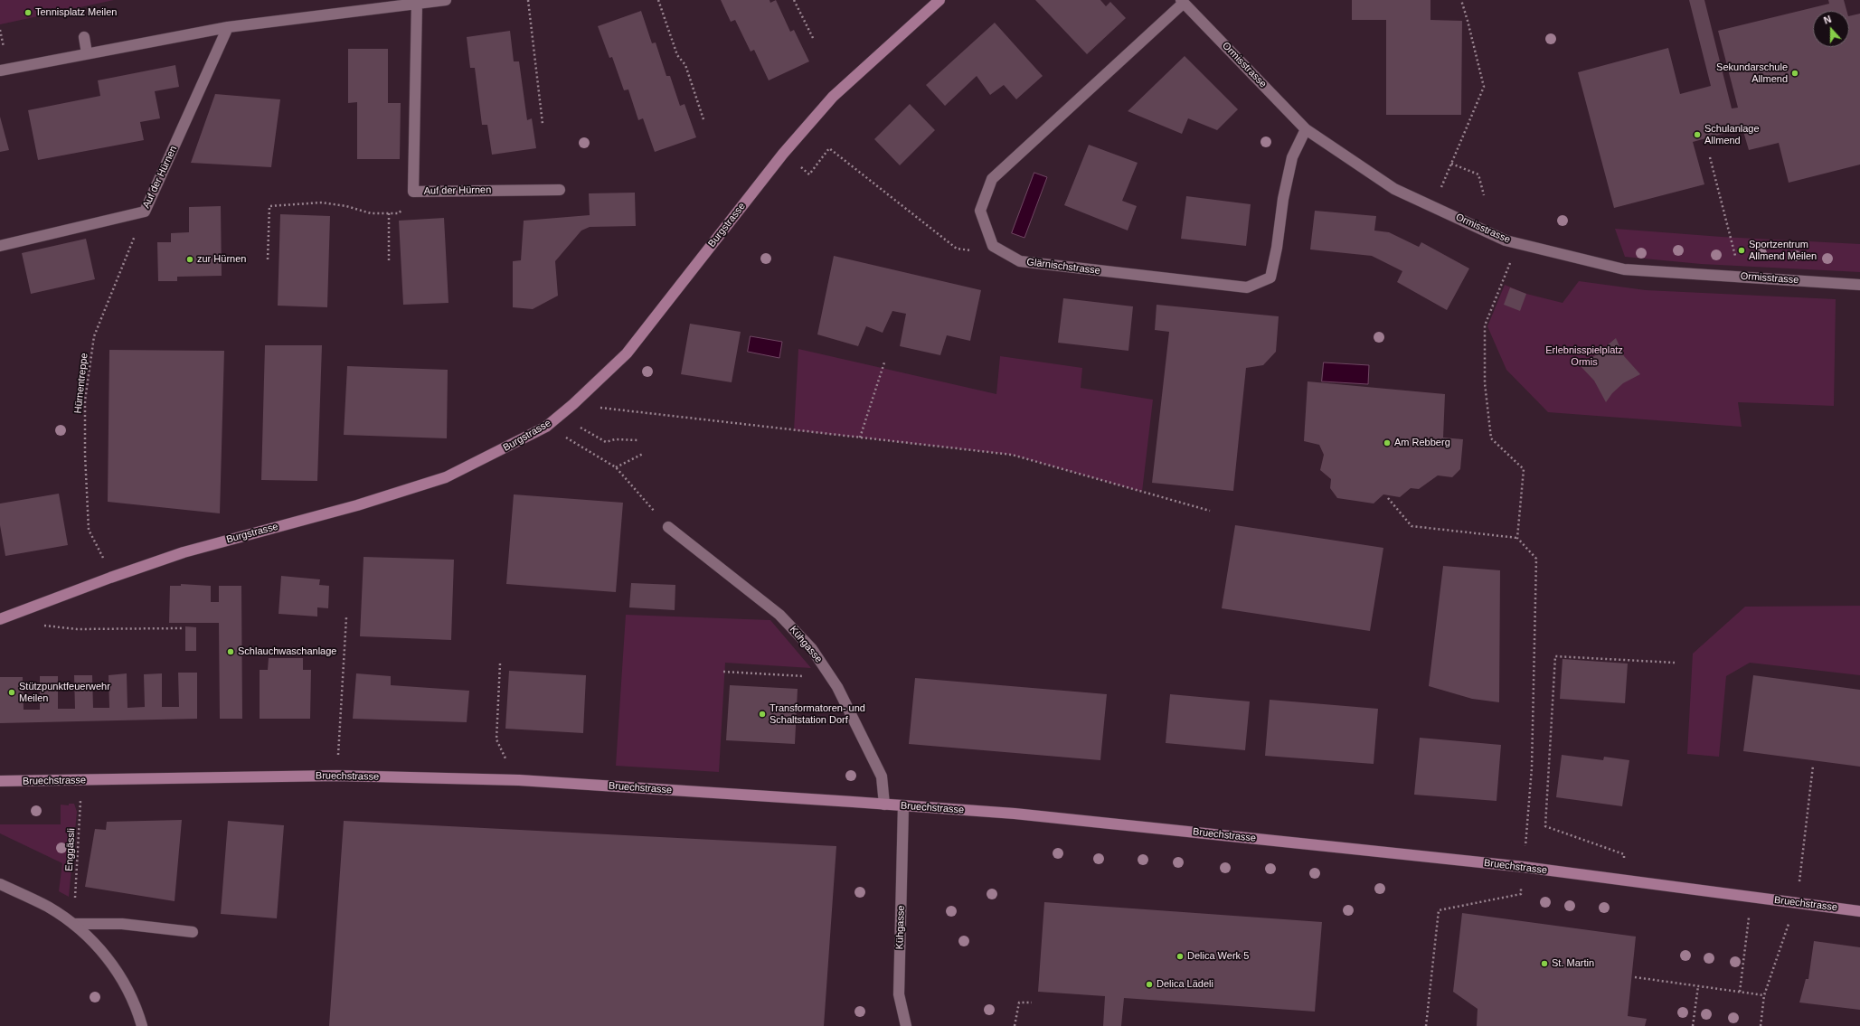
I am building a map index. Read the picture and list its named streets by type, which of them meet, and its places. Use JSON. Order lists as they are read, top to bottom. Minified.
{"streets":{"street":["Ormisstrasse","Auf der Hürnen","Burgstrasse","Glärnischstrasse","Kühgasse","Bruechstrasse"],"path":["Hürnentreppe","Enggässli"]},"crossings":[["Ormisstrasse","Glärnischstrasse"],["Auf der Hürnen","Hürnentreppe"],["Kühgasse","Bruechstrasse"]],"parks":["Erlebnisspielplatz Ormis"],"places":["Tennisplatz Meilen","Sekundarschule Allmend","Schulanlage Allmend","Sportzentrum Allmend Meilen","zur Hürnen","Am Rebberg","Schlauchwaschanlage","Stützpunktfeuerwehr Meilen","Transformatoren- und Schaltstation Dorf","Delica Werk 5","St. Martin","Delica Lädeli"],"north":"top"}
